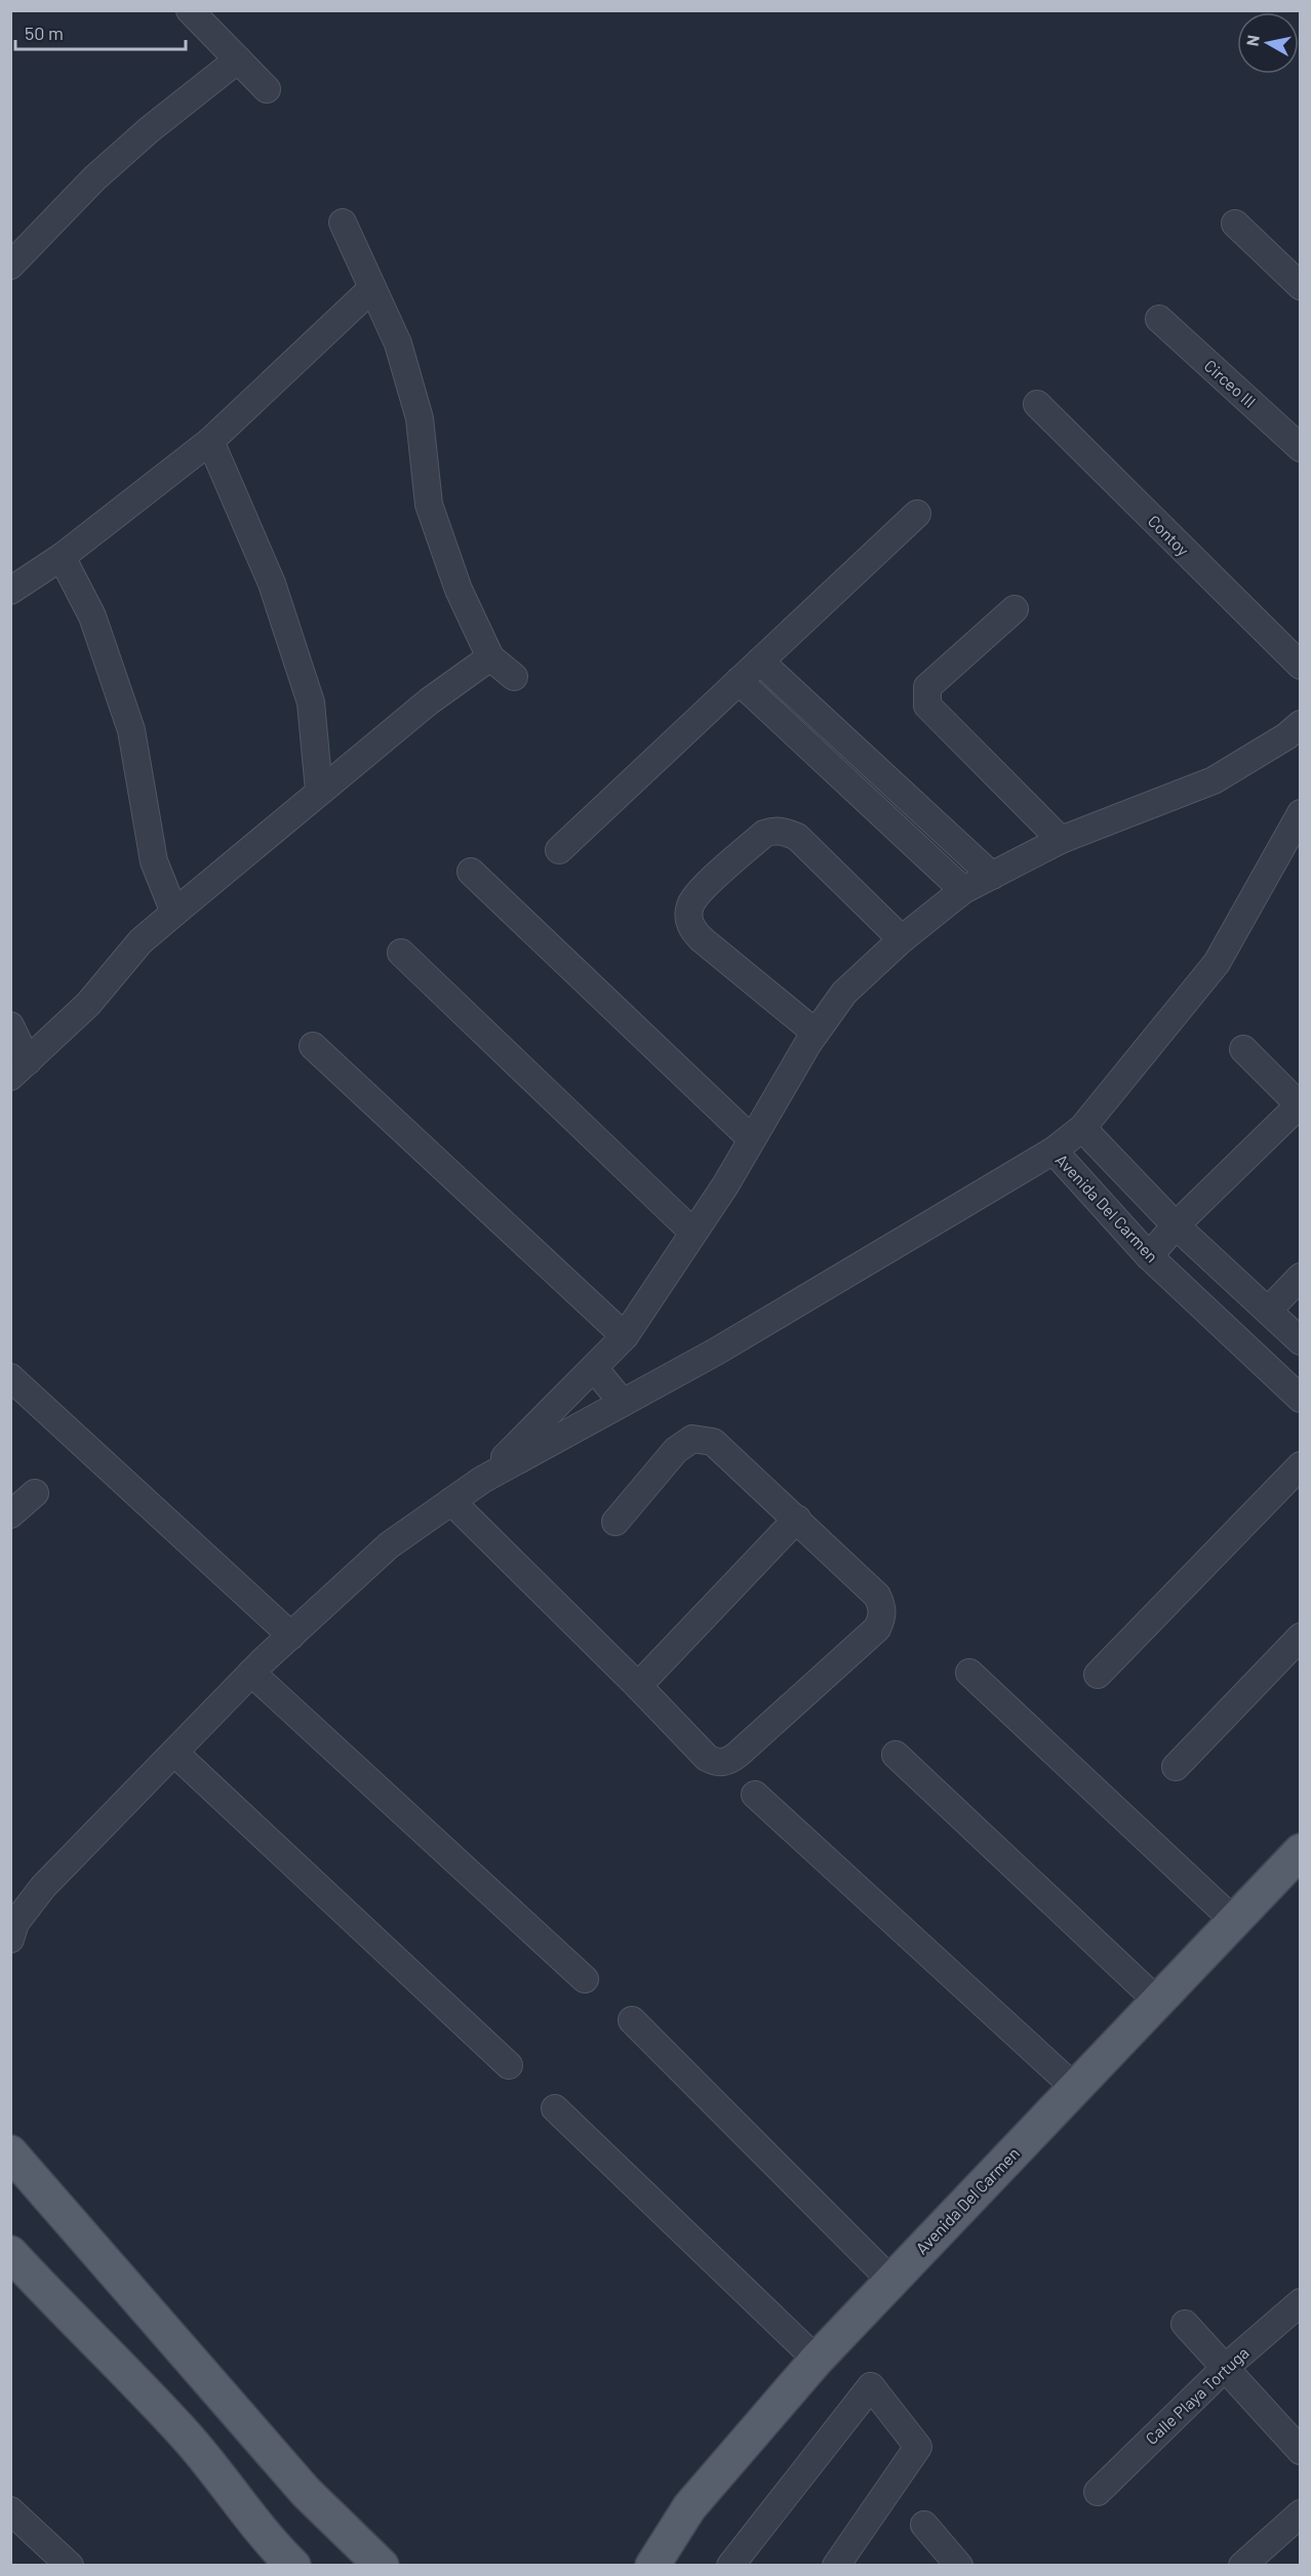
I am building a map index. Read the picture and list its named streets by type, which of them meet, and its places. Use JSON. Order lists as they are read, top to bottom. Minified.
{"streets":{"main road":["Avenida Del Carmen"],"street":["Circeo III","Contoy","Calle Playa Tortuga"]},"scale_bar":"50 m","north":"left"}
